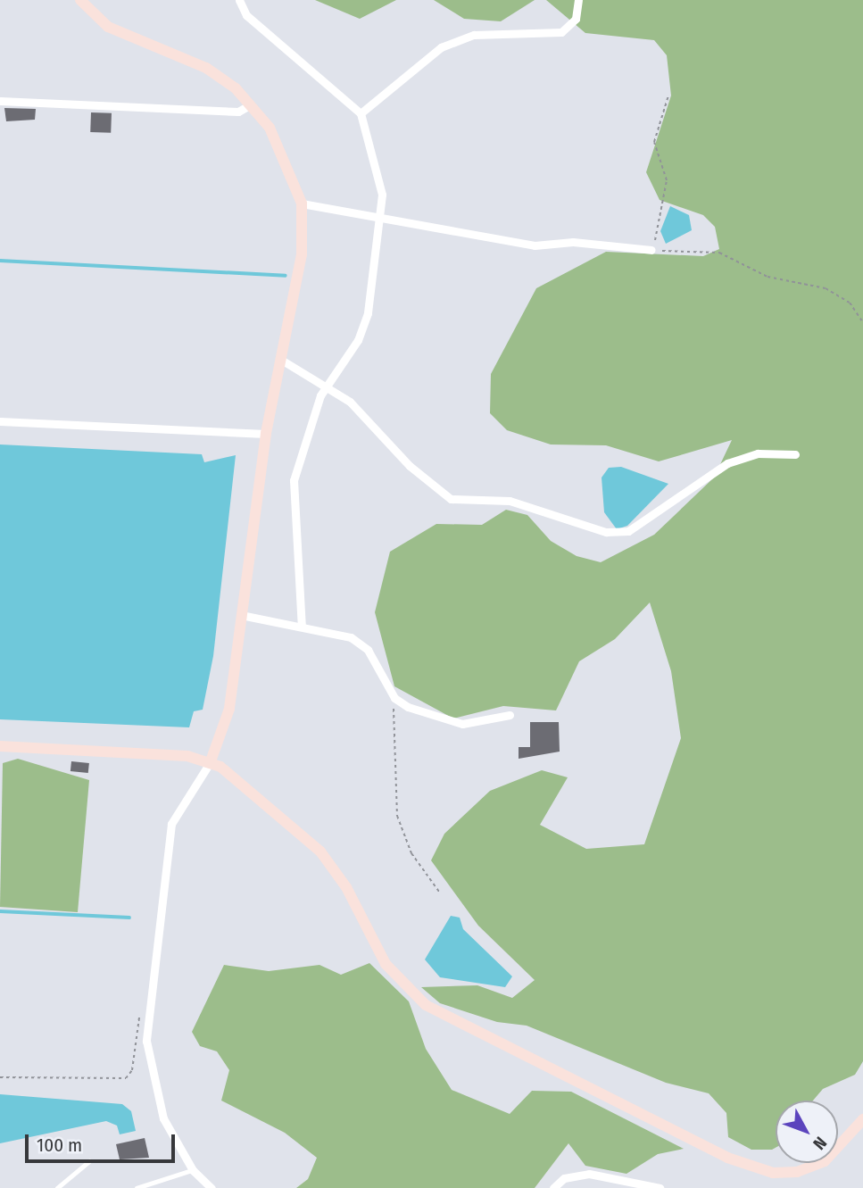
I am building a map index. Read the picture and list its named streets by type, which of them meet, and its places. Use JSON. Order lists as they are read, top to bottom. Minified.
{"scale_bar":"100 m","north":"bottom right"}
